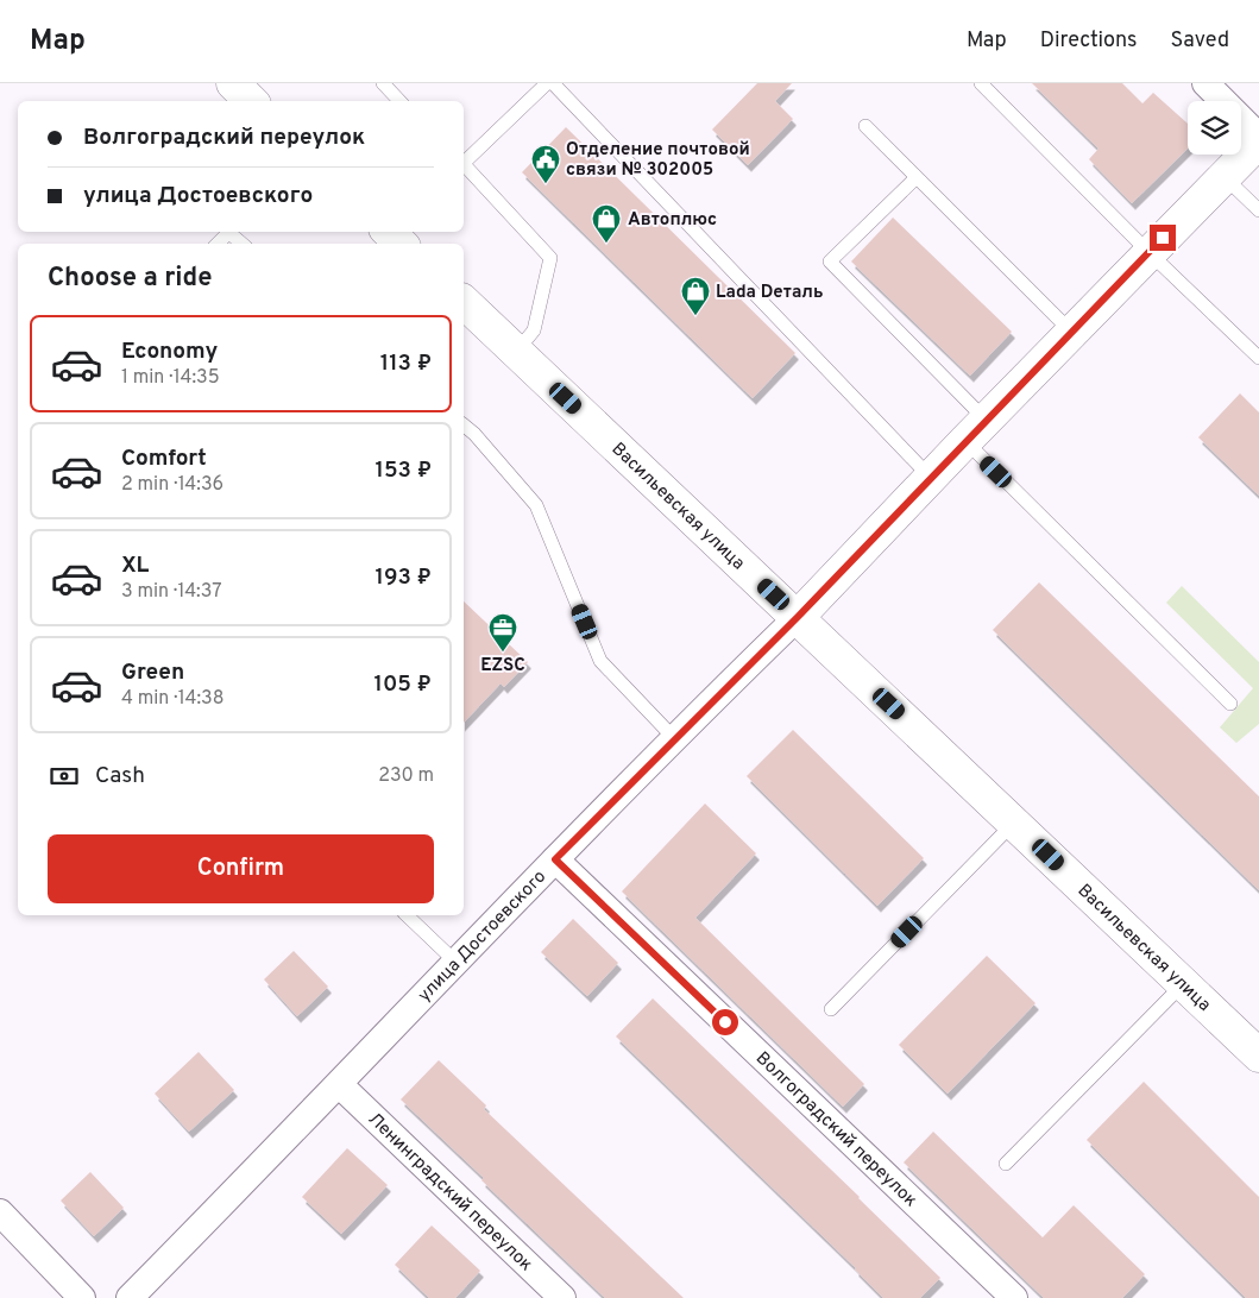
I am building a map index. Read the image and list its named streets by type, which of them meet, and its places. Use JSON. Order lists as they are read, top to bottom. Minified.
{"streets":{"main road":["Васильевская улица","улица Достоевского"],"street":["Волгоградский переулок","Ленинградский переулок"]},"crossings":[["Васильевская улица","улица Достоевского"],["улица Достоевского","Волгоградский переулок"],["улица Достоевского","Ленинградский переулок"]],"places":{"public building":["Отделение почтовой связи № 302005"],"shop":["Автоплюс","Lada Dеталь"],"office":["EZSC"]},"page":{"header":"Map","nav":["Map","Directions","Saved"],"banner":["Волгоградский переулок","улица Достоевского"],"heading":"Choose a ride","list":[{"name":"Economy","note":"1 min · 14:35","value":"113 ₽"},{"name":"Comfort","note":"2 min · 14:36","value":"153 ₽"},{"name":"XL","note":"3 min · 14:37","value":"193 ₽"},{"name":"Green","note":"4 min · 14:38","value":"105 ₽"}],"pay":["Cash","230 m"],"buttons":"Confirm"}}
